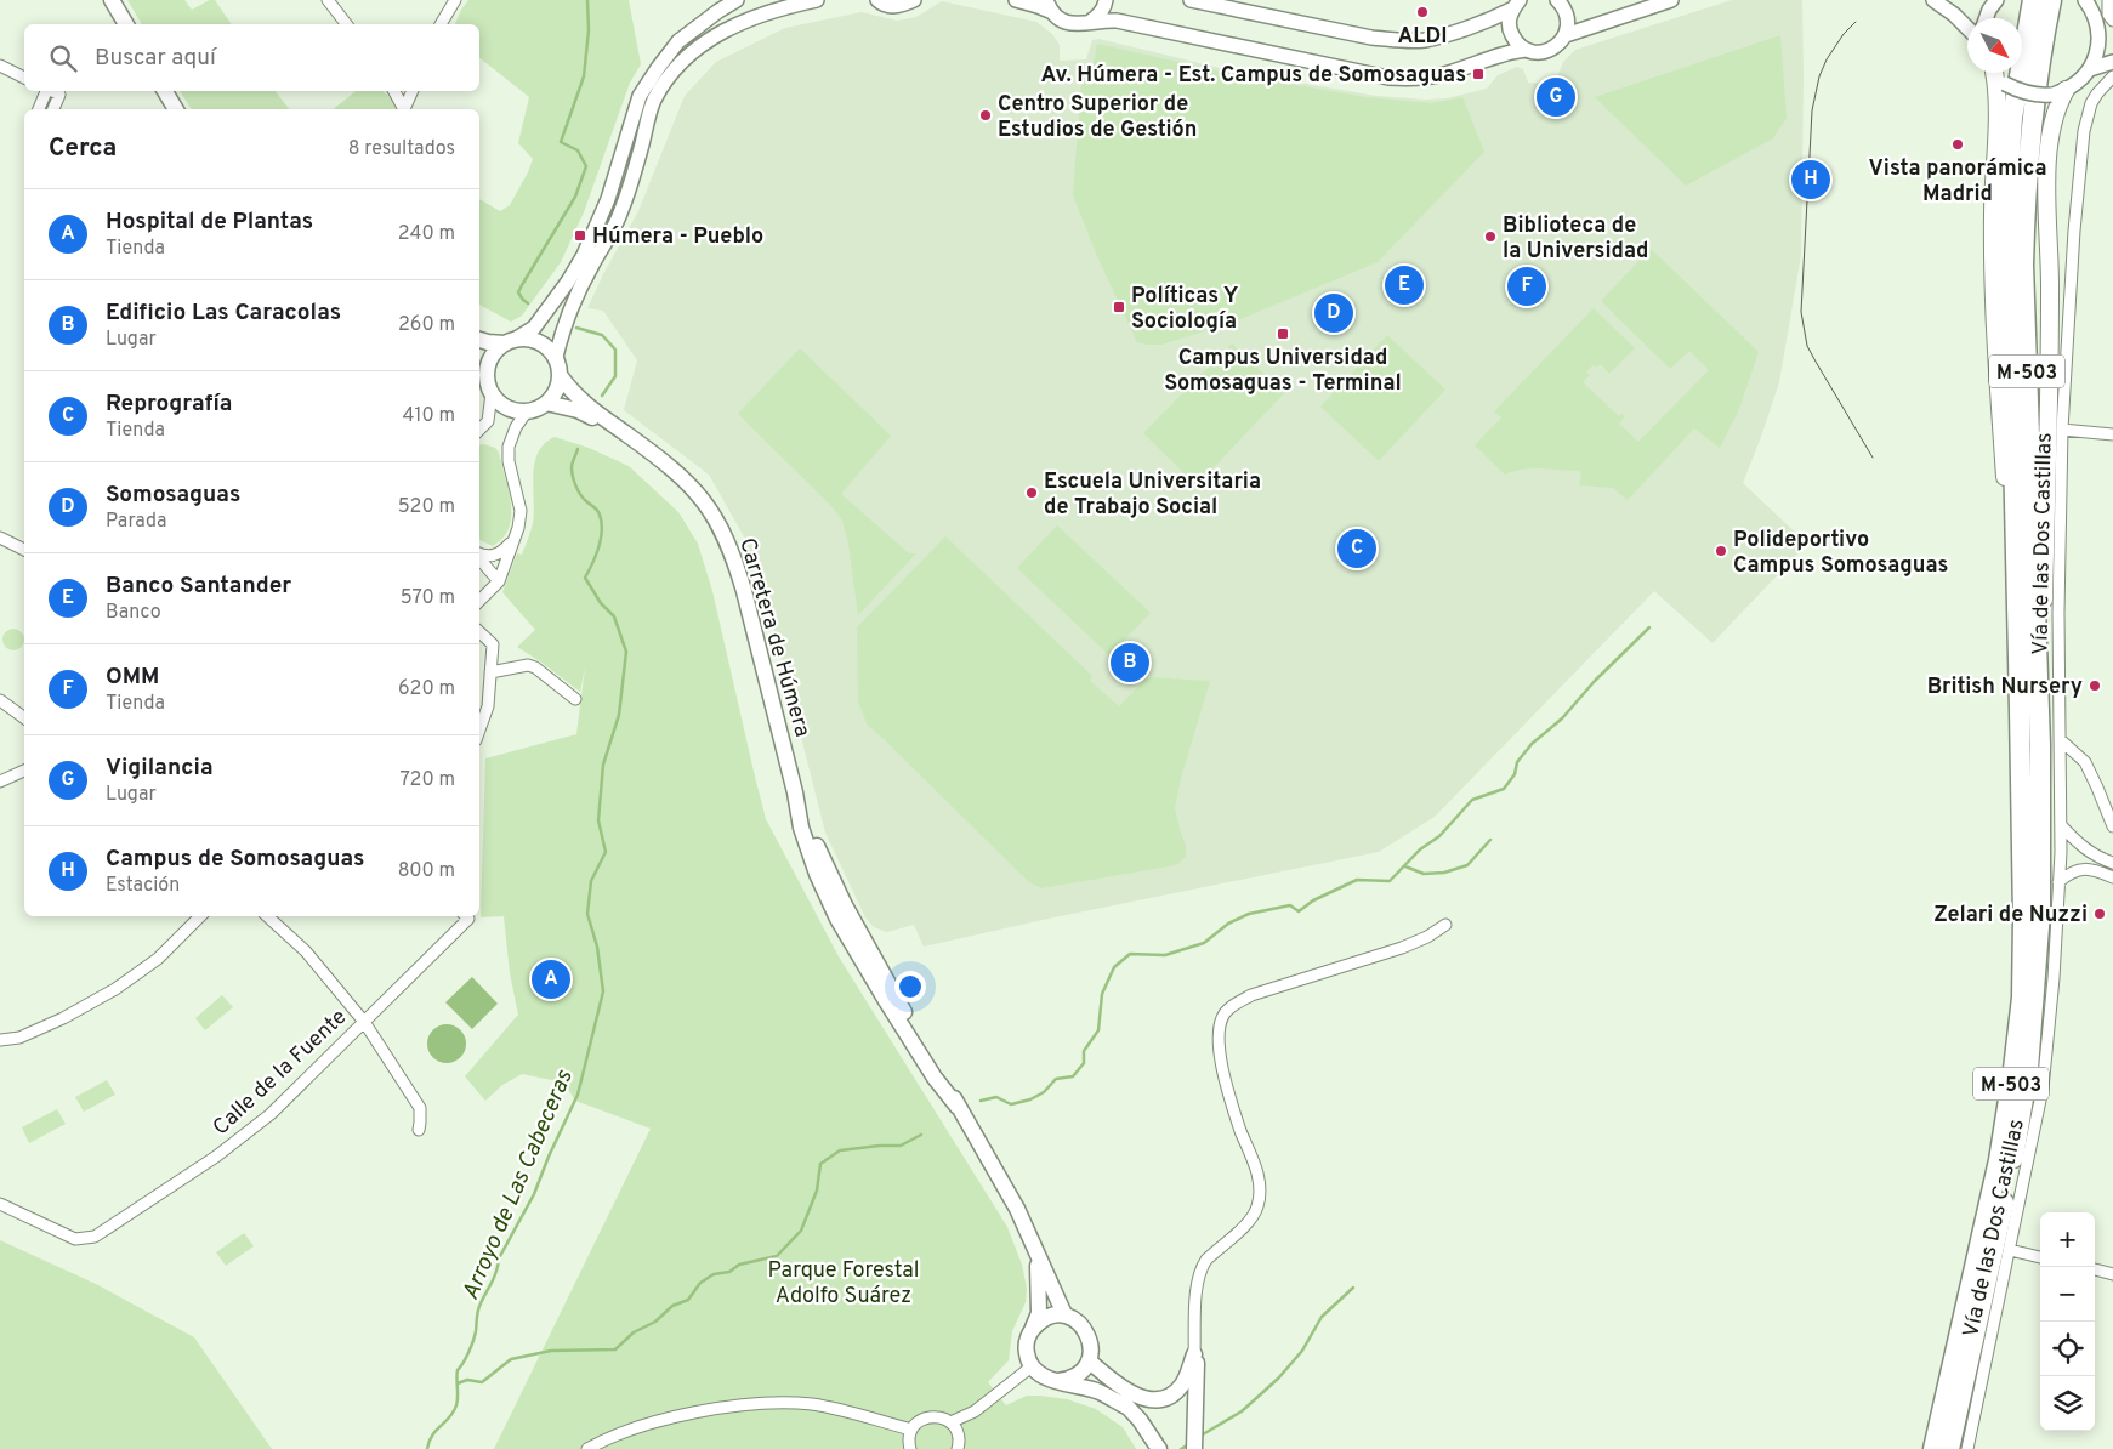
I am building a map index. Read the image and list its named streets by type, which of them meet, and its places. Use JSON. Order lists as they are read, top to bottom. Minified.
{"streets":{"highway":["M-503"],"main road":["Carretera de Húmera"],"street":["Vía de las Dos Castillas","Calle de la Fuente"]},"water":["Arroyo de Las Cabeceras"],"parks":["Parque Forestal Adolfo Suárez"],"places":{"other":["ALDI","Centro Superior de Estudios de Gestión","Vista panorámica Madrid","Biblioteca de la Universidad","Escuela Universitaria de Trabajo Social","Polideportivo Campus Somosaguas","British Nursery","Zelari de Nuzzi"],"transit":["Av. Húmera - Est. Campus de Somosaguas","Húmera - Pueblo","Políticas Y Sociología","Campus Universidad Somosaguas - Terminal"]},"north":"bottom right","page":{"search":"Buscar aquí","pins":["G","H","E","F","D","C","B","A"],"heading":["Cerca","8 resultados"],"list":[{"mark":"A","name":"Hospital de Plantas","note":"Tienda","value":"240 m"},{"mark":"B","name":"Edificio Las Caracolas","note":"Lugar","value":"260 m"},{"mark":"C","name":"Reprografía","note":"Tienda","value":"410 m"},{"mark":"D","name":"Somosaguas","note":"Parada","value":"520 m"},{"mark":"E","name":"Banco Santander","note":"Banco","value":"570 m"},{"mark":"F","name":"OMM","note":"Tienda","value":"620 m"},{"mark":"G","name":"Vigilancia","note":"Lugar","value":"720 m"},{"mark":"H","name":"Campus de Somosaguas","note":"Estación","value":"800 m"}],"map_buttons":["+","−"]}}
